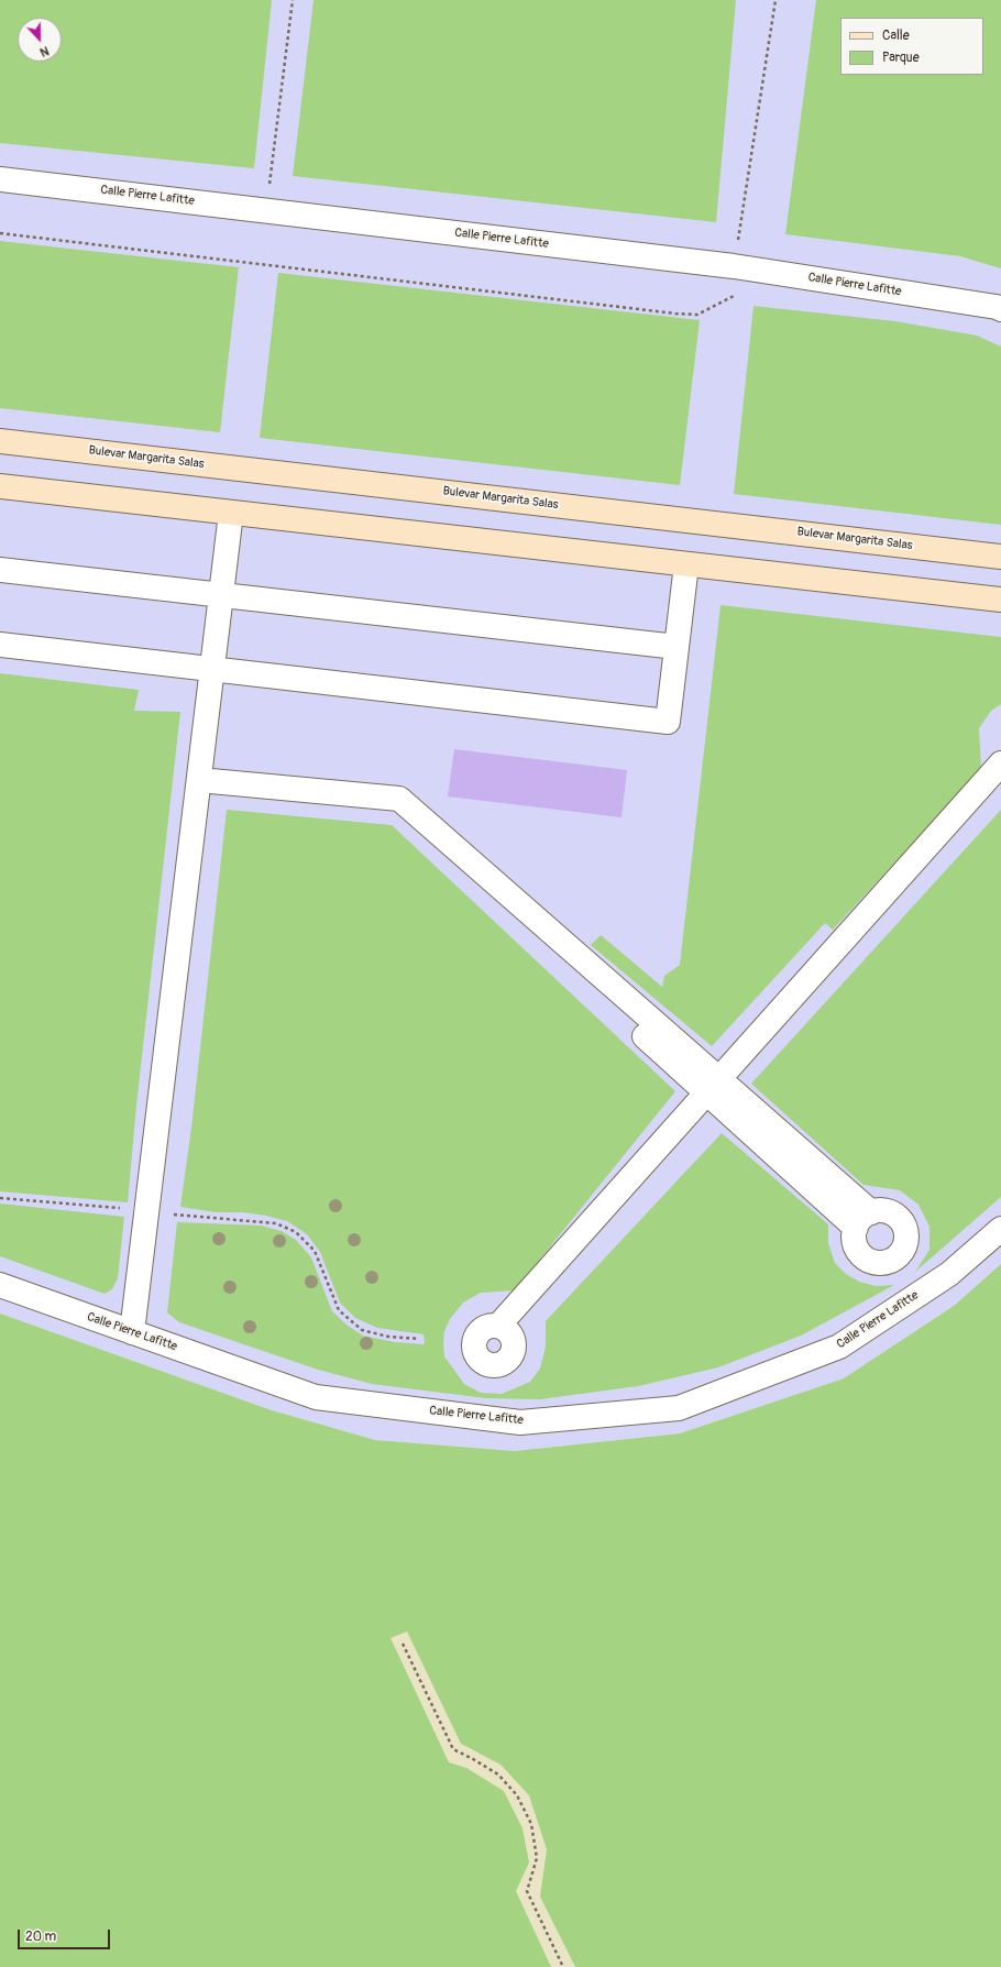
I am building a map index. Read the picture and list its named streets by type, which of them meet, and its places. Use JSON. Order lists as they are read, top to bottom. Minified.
{"streets":{"street":["Calle Pierre Lafitte","Bulevar Margarita Salas"]},"legend":["Calle","Parque"],"scale_bar":"20 m","north":"bottom"}
